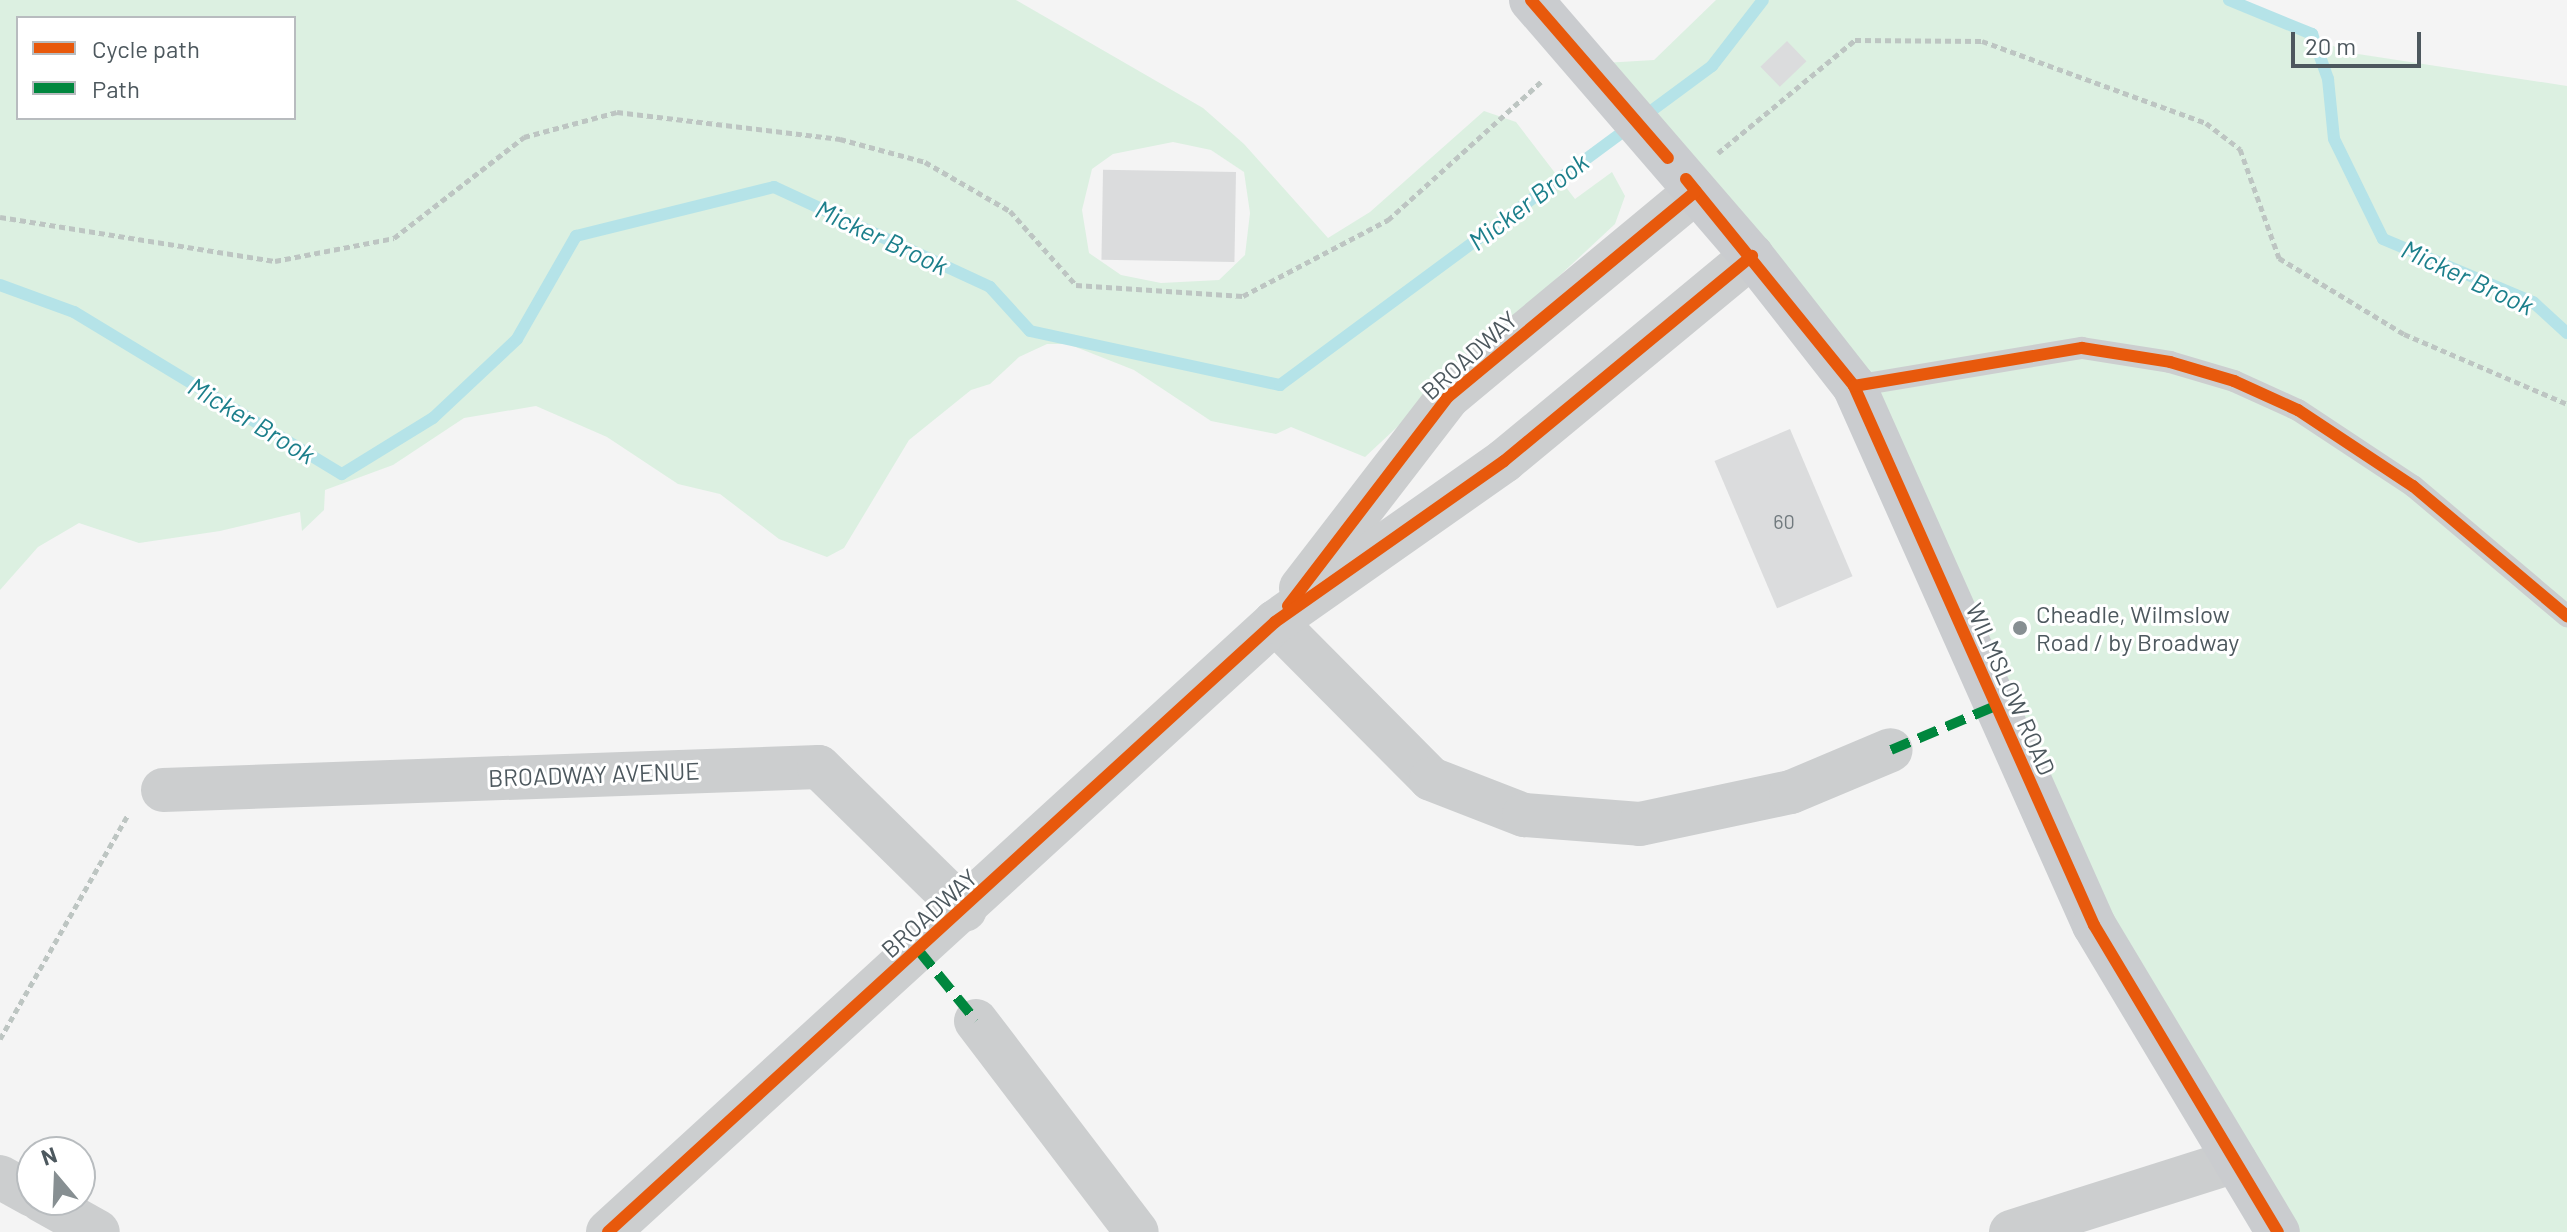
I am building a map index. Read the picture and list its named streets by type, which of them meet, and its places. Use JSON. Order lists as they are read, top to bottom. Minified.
{"streets":{"main road":["WILMSLOW ROAD"],"street":["BROADWAY","BROADWAY AVENUE"]},"crossings":[["BROADWAY","WILMSLOW ROAD"],["BROADWAY","BROADWAY AVENUE"]],"water":["Micker Brook"],"places":["Cheadle, Wilmslow Road / by Broadway"],"house_numbers":["60"],"legend":["Cycle path","Path"],"scale_bar":"20 m","north":"top"}
